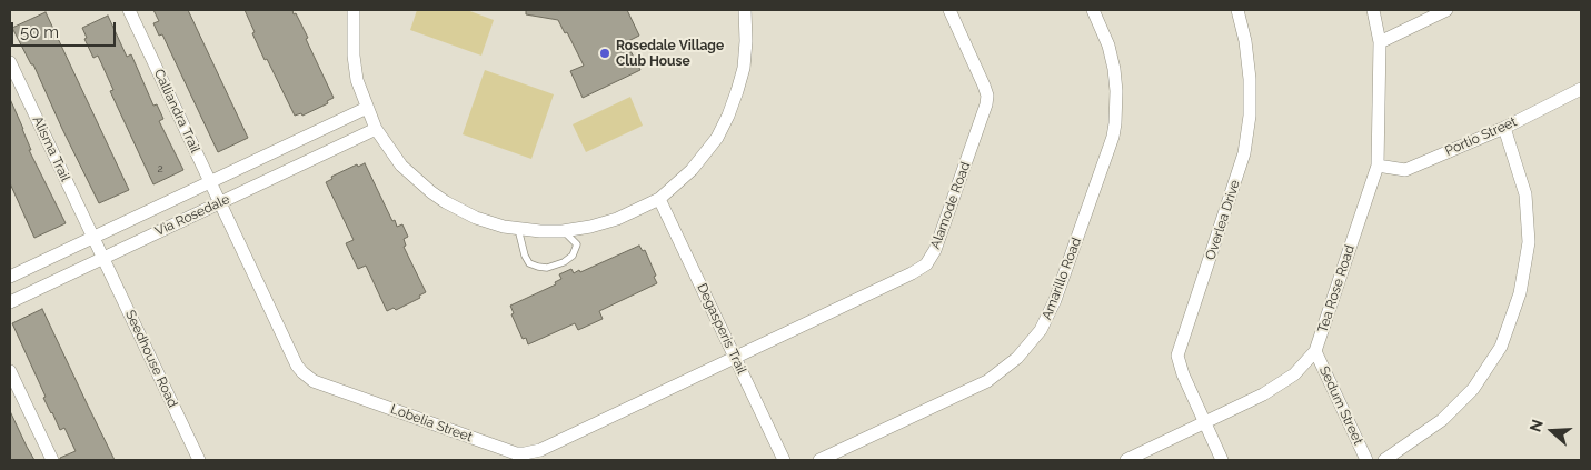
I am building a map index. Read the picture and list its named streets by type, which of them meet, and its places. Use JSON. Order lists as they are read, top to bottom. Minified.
{"streets":{"street":["Calliandra Trail","Portio Street","Alisma Trail","Alamode Road","Via Rosedale","Overlea Drive","Amarillo Road","Tea Rose Road","Degasperis Trail","Seedhouse Road","Sedum Street","Lobelia Street"]},"crossings":[["Calliandra Trail","Via Rosedale"],["Calliandra Trail","Lobelia Street"],["Portio Street","Tea Rose Road"],["Alisma Trail","Via Rosedale"],["Alisma Trail","Seedhouse Road"],["Alamode Road","Degasperis Trail"],["Alamode Road","Lobelia Street"],["Via Rosedale","Seedhouse Road"],["Via Rosedale","Lobelia Street"],["Overlea Drive","Tea Rose Road"],["Tea Rose Road","Sedum Street"],["Degasperis Trail","Lobelia Street"]],"places":["Rosedale Village Club House"],"house_numbers":["2"],"scale_bar":"50 m","north":"left"}
